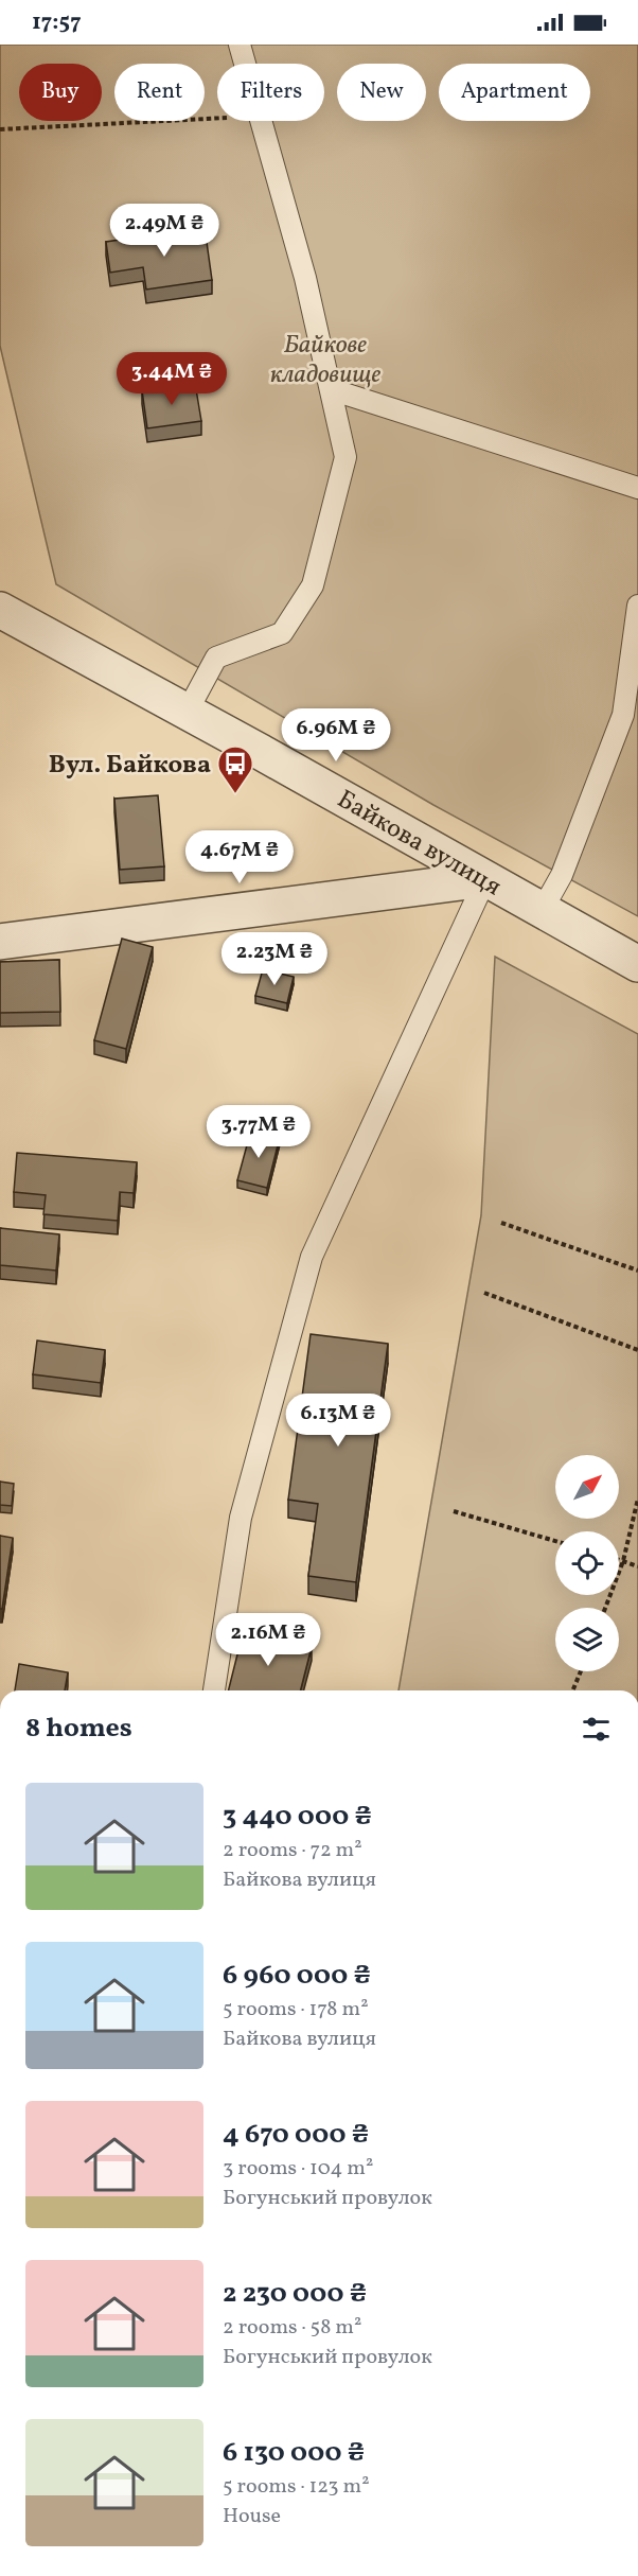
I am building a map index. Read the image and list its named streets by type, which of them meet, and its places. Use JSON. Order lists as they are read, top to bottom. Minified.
{"streets":{"street":["Байкова вулиця"]},"parks":["Байкове кладовище"],"places":{"bus stop":["Вул. Байкова"]},"north":"top right","page":{"status":"17:57","chip":["Buy","Rent","Filters","New","Apartment"],"price":["2.49M ₴","3.44M ₴","6.96M ₴","4.67M ₴","2.23M ₴","3.77M ₴","6.13M ₴","2.16M ₴"],"heading":"8 homes","list":[{"name":"3 440 000 ₴","note":"2 rooms · 72 m² · Байкова вулиця"},{"name":"6 960 000 ₴","note":"5 rooms · 178 m² · Байкова вулиця"},{"name":"4 670 000 ₴","note":"3 rooms · 104 m² · Богунський провулок"},{"name":"2 230 000 ₴","note":"2 rooms · 58 m² · Богунський провулок"},{"name":"6 130 000 ₴","note":"5 rooms · 123 m² · House"}]}}
